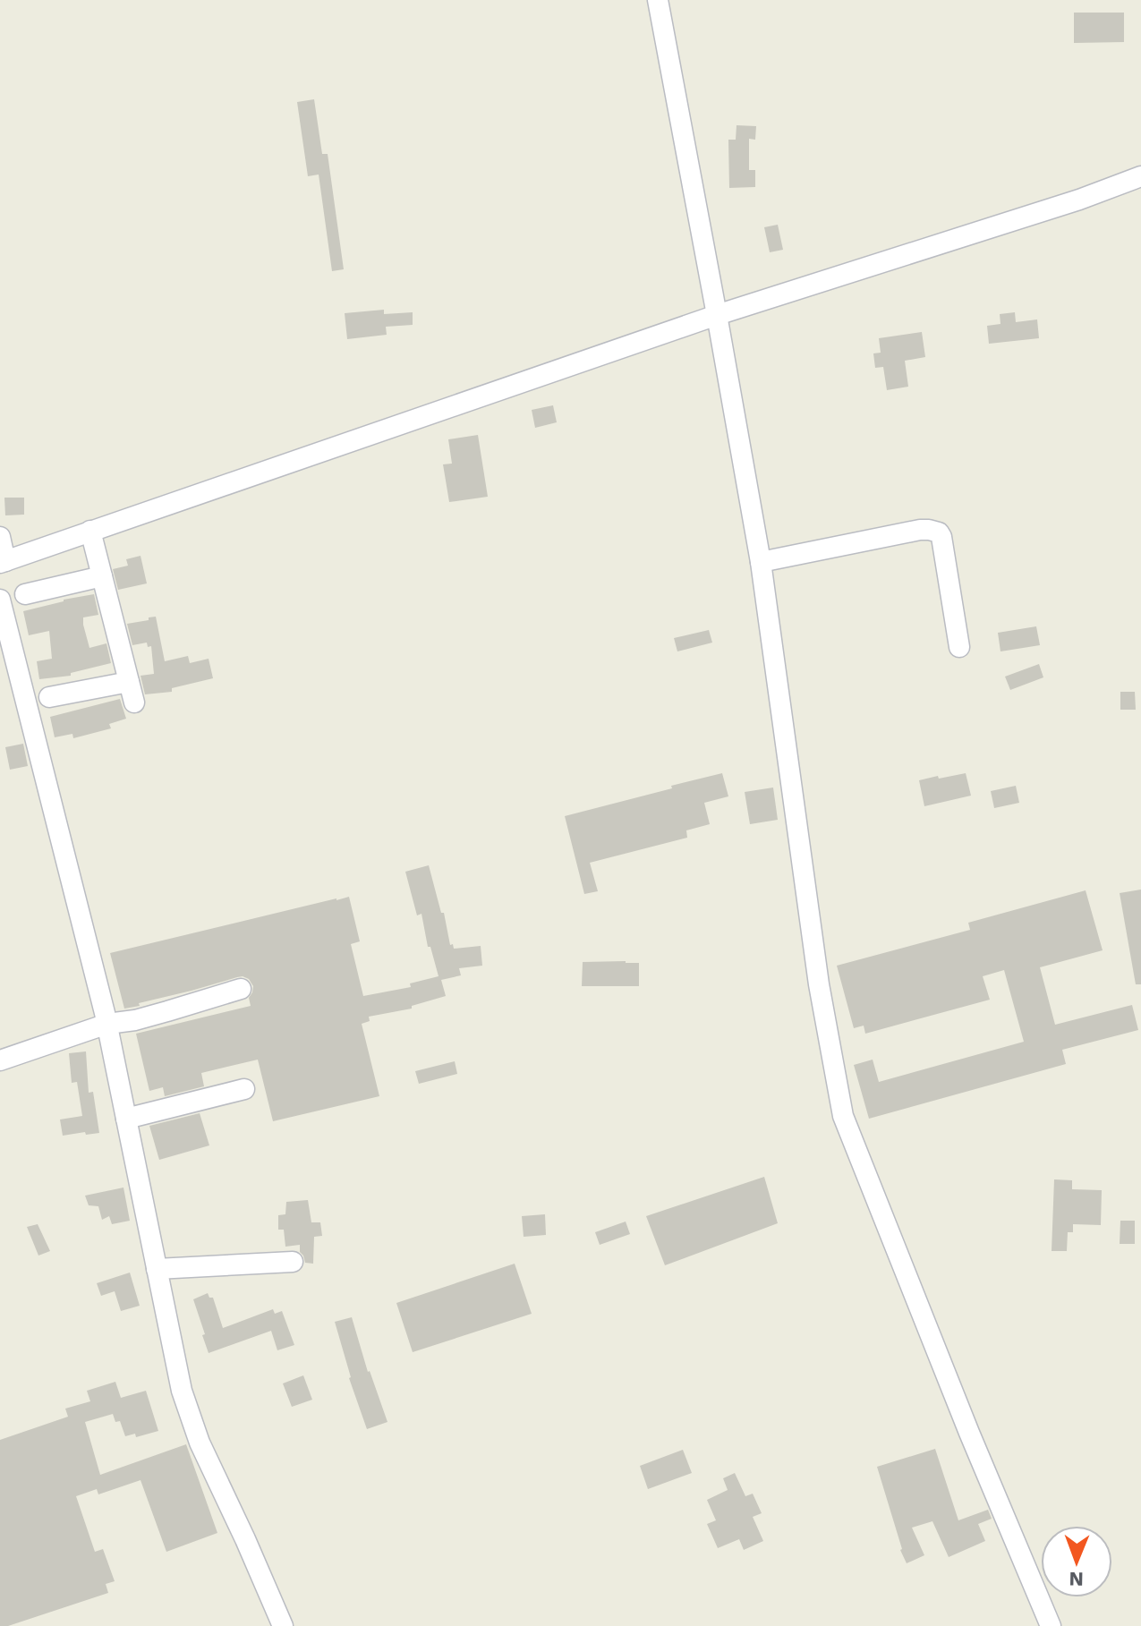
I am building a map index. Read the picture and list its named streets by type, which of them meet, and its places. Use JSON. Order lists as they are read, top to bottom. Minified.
{"north":"bottom"}
